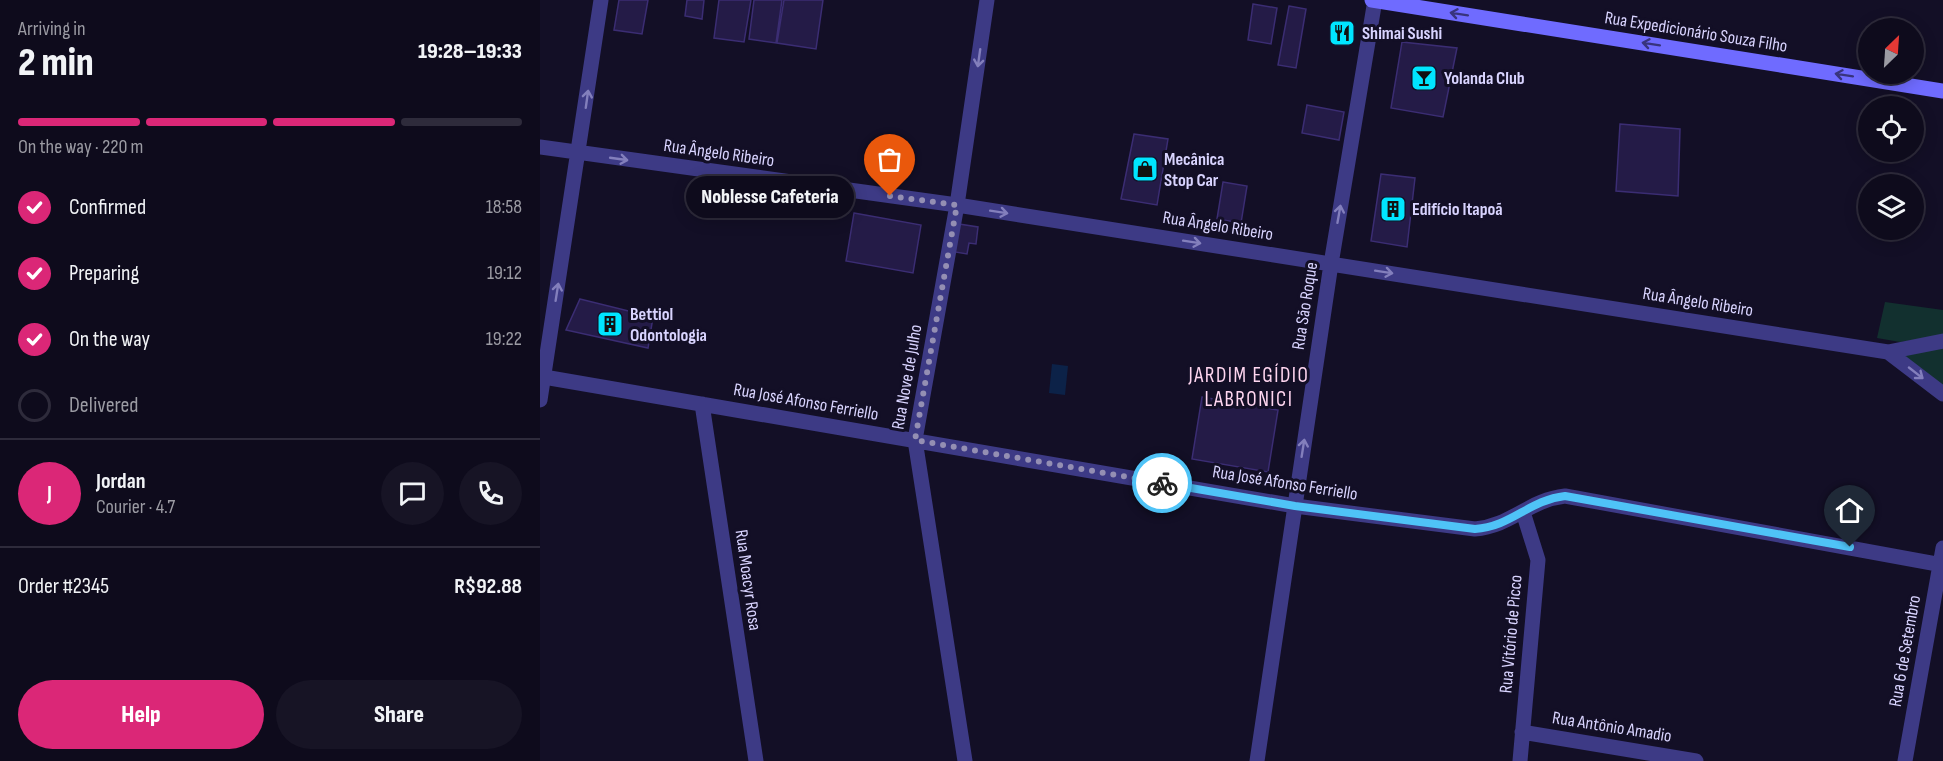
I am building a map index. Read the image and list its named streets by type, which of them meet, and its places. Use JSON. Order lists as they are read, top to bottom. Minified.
{"streets":{"main road":["Rua Expedicionário Souza Filho"],"street":["Rua Ângelo Ribeiro","Rua São Roque","Rua Nove de Julho","Rua José Afonso Ferriello","Rua Moacyr Rosa","Rua Vitório de Picco","Rua 6 de Setembro","Rua Antônio Amadio"]},"crossings":[["Rua Expedicionário Souza Filho","Rua São Roque"],["Rua Ângelo Ribeiro","Rua São Roque"],["Rua Ângelo Ribeiro","Rua Nove de Julho"],["Rua São Roque","Rua José Afonso Ferriello"],["Rua Nove de Julho","Rua José Afonso Ferriello"],["Rua José Afonso Ferriello","Rua Moacyr Rosa"],["Rua José Afonso Ferriello","Rua Vitório de Picco"],["Rua José Afonso Ferriello","Rua 6 de Setembro"],["Rua Vitório de Picco","Rua Antônio Amadio"]],"one_way":["Rua Expedicionário Souza Filho","Rua Ângelo Ribeiro","Rua São Roque"],"districts":["JARDIM EGÍDIO LABRONICI"],"places":{"restaurant":["Shimai Sushi"],"bar":["Yolanda Club"],"shop":["Mecânica Stop Car"],"other":["Noblesse Cafeteria"],"building":["Edifício Itapoã","Bettiol Odontologia"]},"north":"top right","page":{"heading":["2 min","Arriving in","19:28–19:33"],"panel":["Jordan","Courier · 4.7","Order #2345","R$92.88"],"bar":"On the way · 220 m","list":[["Confirmed","18:58"],["Preparing","19:12"],["On the way","19:22"],"Delivered"],"bubble":"Noblesse Cafeteria","round":"J","buttons":["Help","Share"]}}
